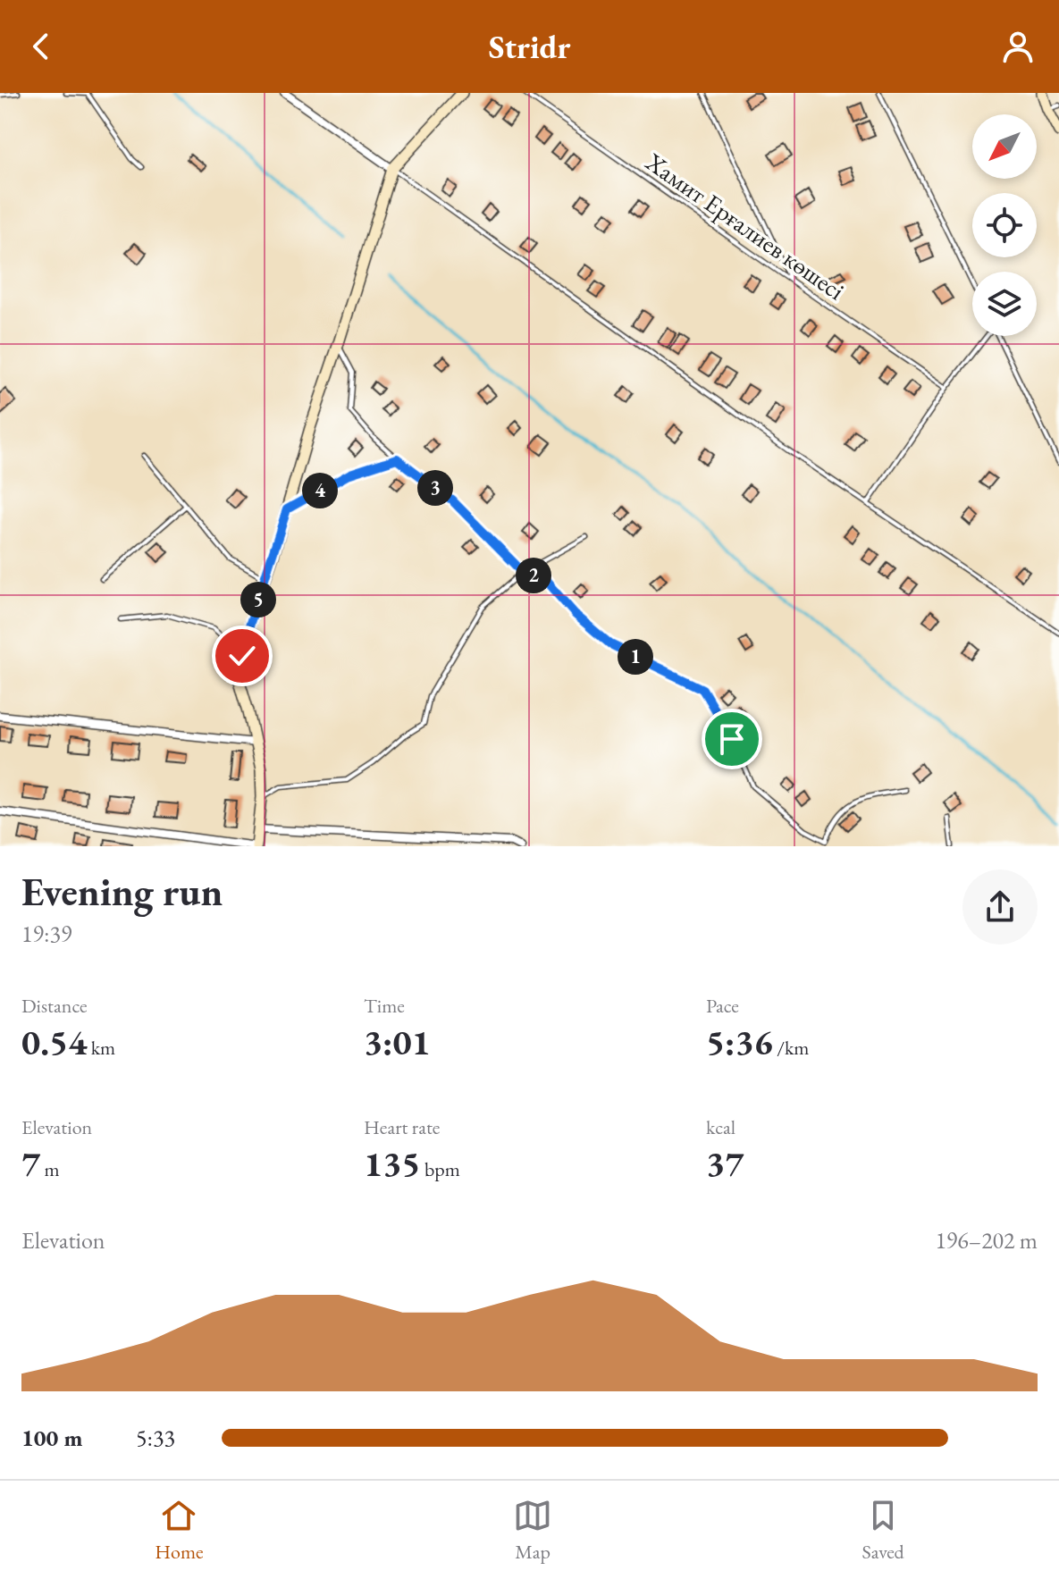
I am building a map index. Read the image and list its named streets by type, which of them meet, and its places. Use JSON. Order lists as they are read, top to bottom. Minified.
{"streets":{"lane":["Хамит Ерғалиев көшесі"]},"north":"bottom left","page":{"header":"Stridr","pins":["3","4","2","5","1"],"heading":["Evening run","19:39"],"stats":[["Distance","0.54 km"],["Time","3:01"],["Pace","5:36 /km"],["Elevation","7 m"],["Heart rate","135 bpm"],["kcal","37"]],"chart":["Elevation","196–202 m"],"list":[{"name":"100 m","note":"5:33"}],"tabs":["Home","Map","Saved"]}}
